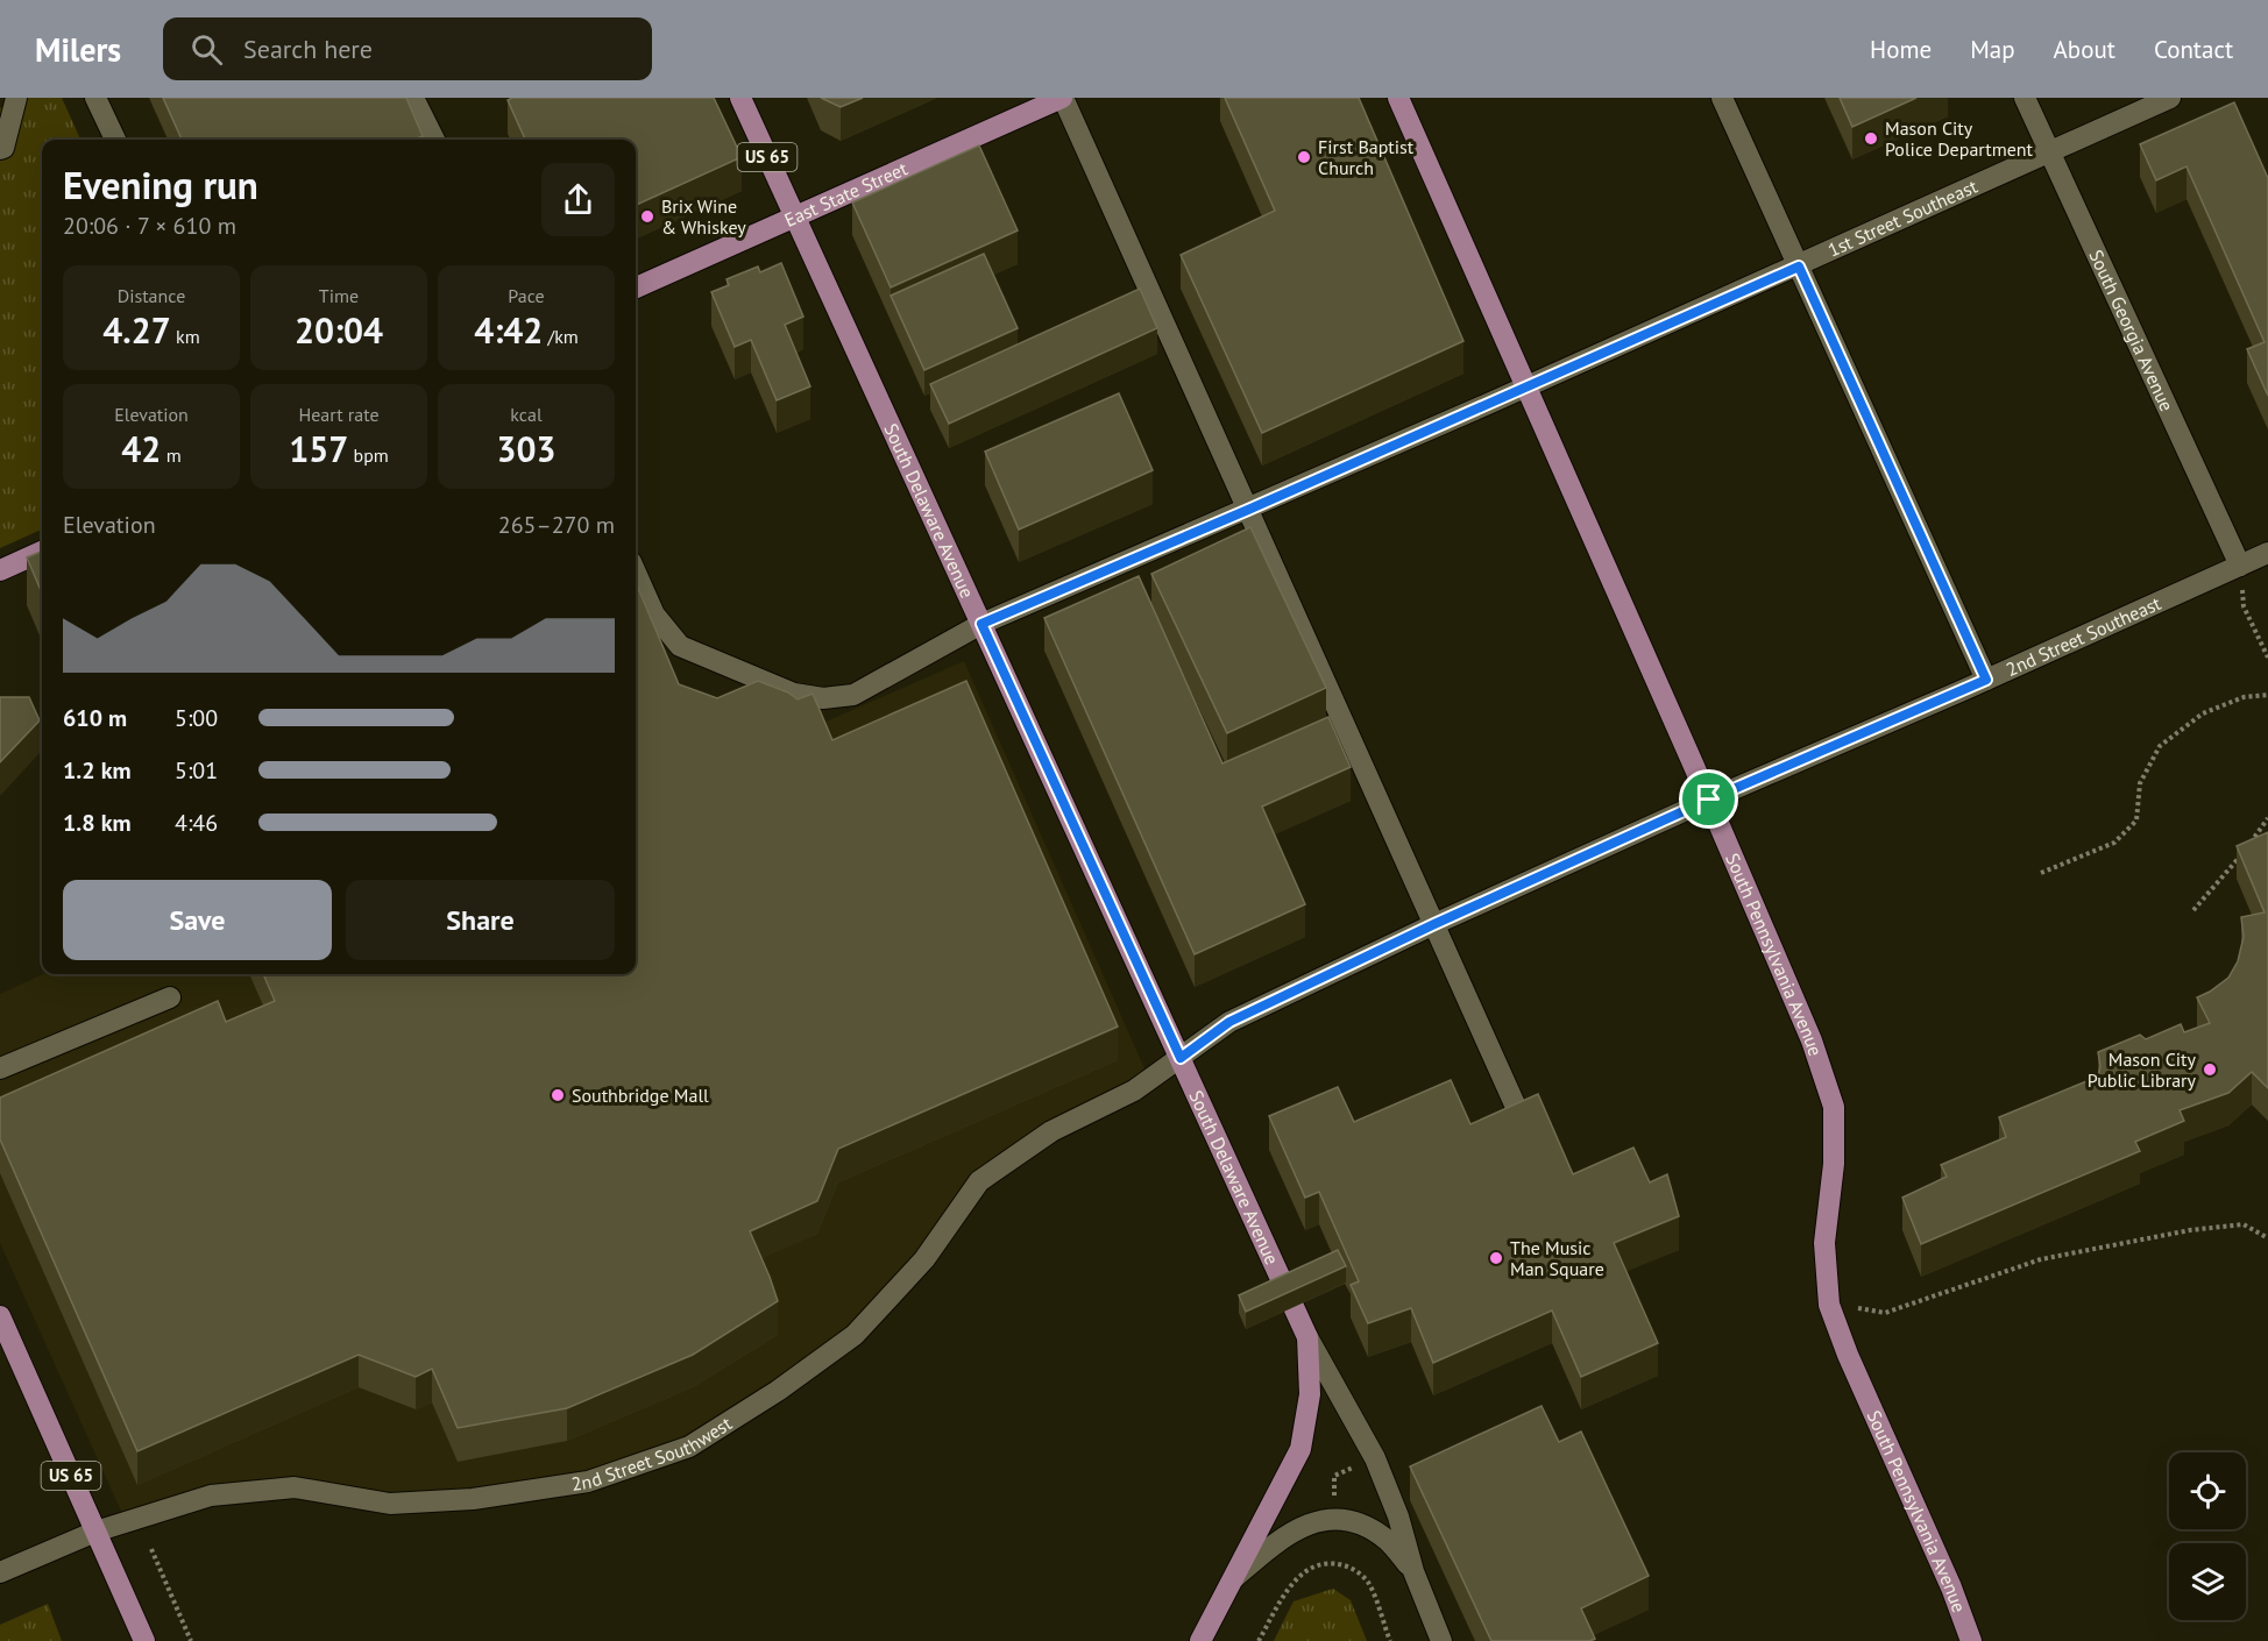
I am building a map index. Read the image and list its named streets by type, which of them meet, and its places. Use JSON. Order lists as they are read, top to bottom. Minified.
{"streets":{"main road":["US 65","East State Street","South Delaware Avenue","South Pennsylvania Avenue"],"street":["1st Street Southeast","South Georgia Avenue","2nd Street Southeast","2nd Street Southwest"]},"crossings":[["US 65","East State Street"],["US 65","South Delaware Avenue"],["US 65","2nd Street Southwest"],["East State Street","South Delaware Avenue"],["1st Street Southeast","South Georgia Avenue"],["1st Street Southeast","South Delaware Avenue"],["1st Street Southeast","South Pennsylvania Avenue"],["South Georgia Avenue","2nd Street Southeast"],["South Delaware Avenue","2nd Street Southeast"],["South Delaware Avenue","2nd Street Southwest"],["2nd Street Southeast","South Pennsylvania Avenue"],["2nd Street Southeast","2nd Street Southwest"]],"places":["Mason City Police Department","First Baptist Church","Brix Wine & Whiskey","Mason City Public Library","Southbridge Mall","The Music Man Square"],"page":{"header":"Milers","search":"Search here","nav":["Home","Map","About","Contact"],"heading":["Evening run","20:06 · 7 × 610 m"],"stats":[["Distance","4.27 km"],["Time","20:04"],["Pace","4:42 /km"],["Elevation","42 m"],["Heart rate","157 bpm"],["kcal","303"]],"chart":["Elevation","265–270 m"],"list":[{"name":"610 m","note":"5:00"},{"name":"1.2 km","note":"5:01"},{"name":"1.8 km","note":"4:46"}],"buttons":["Save","Share"]}}
